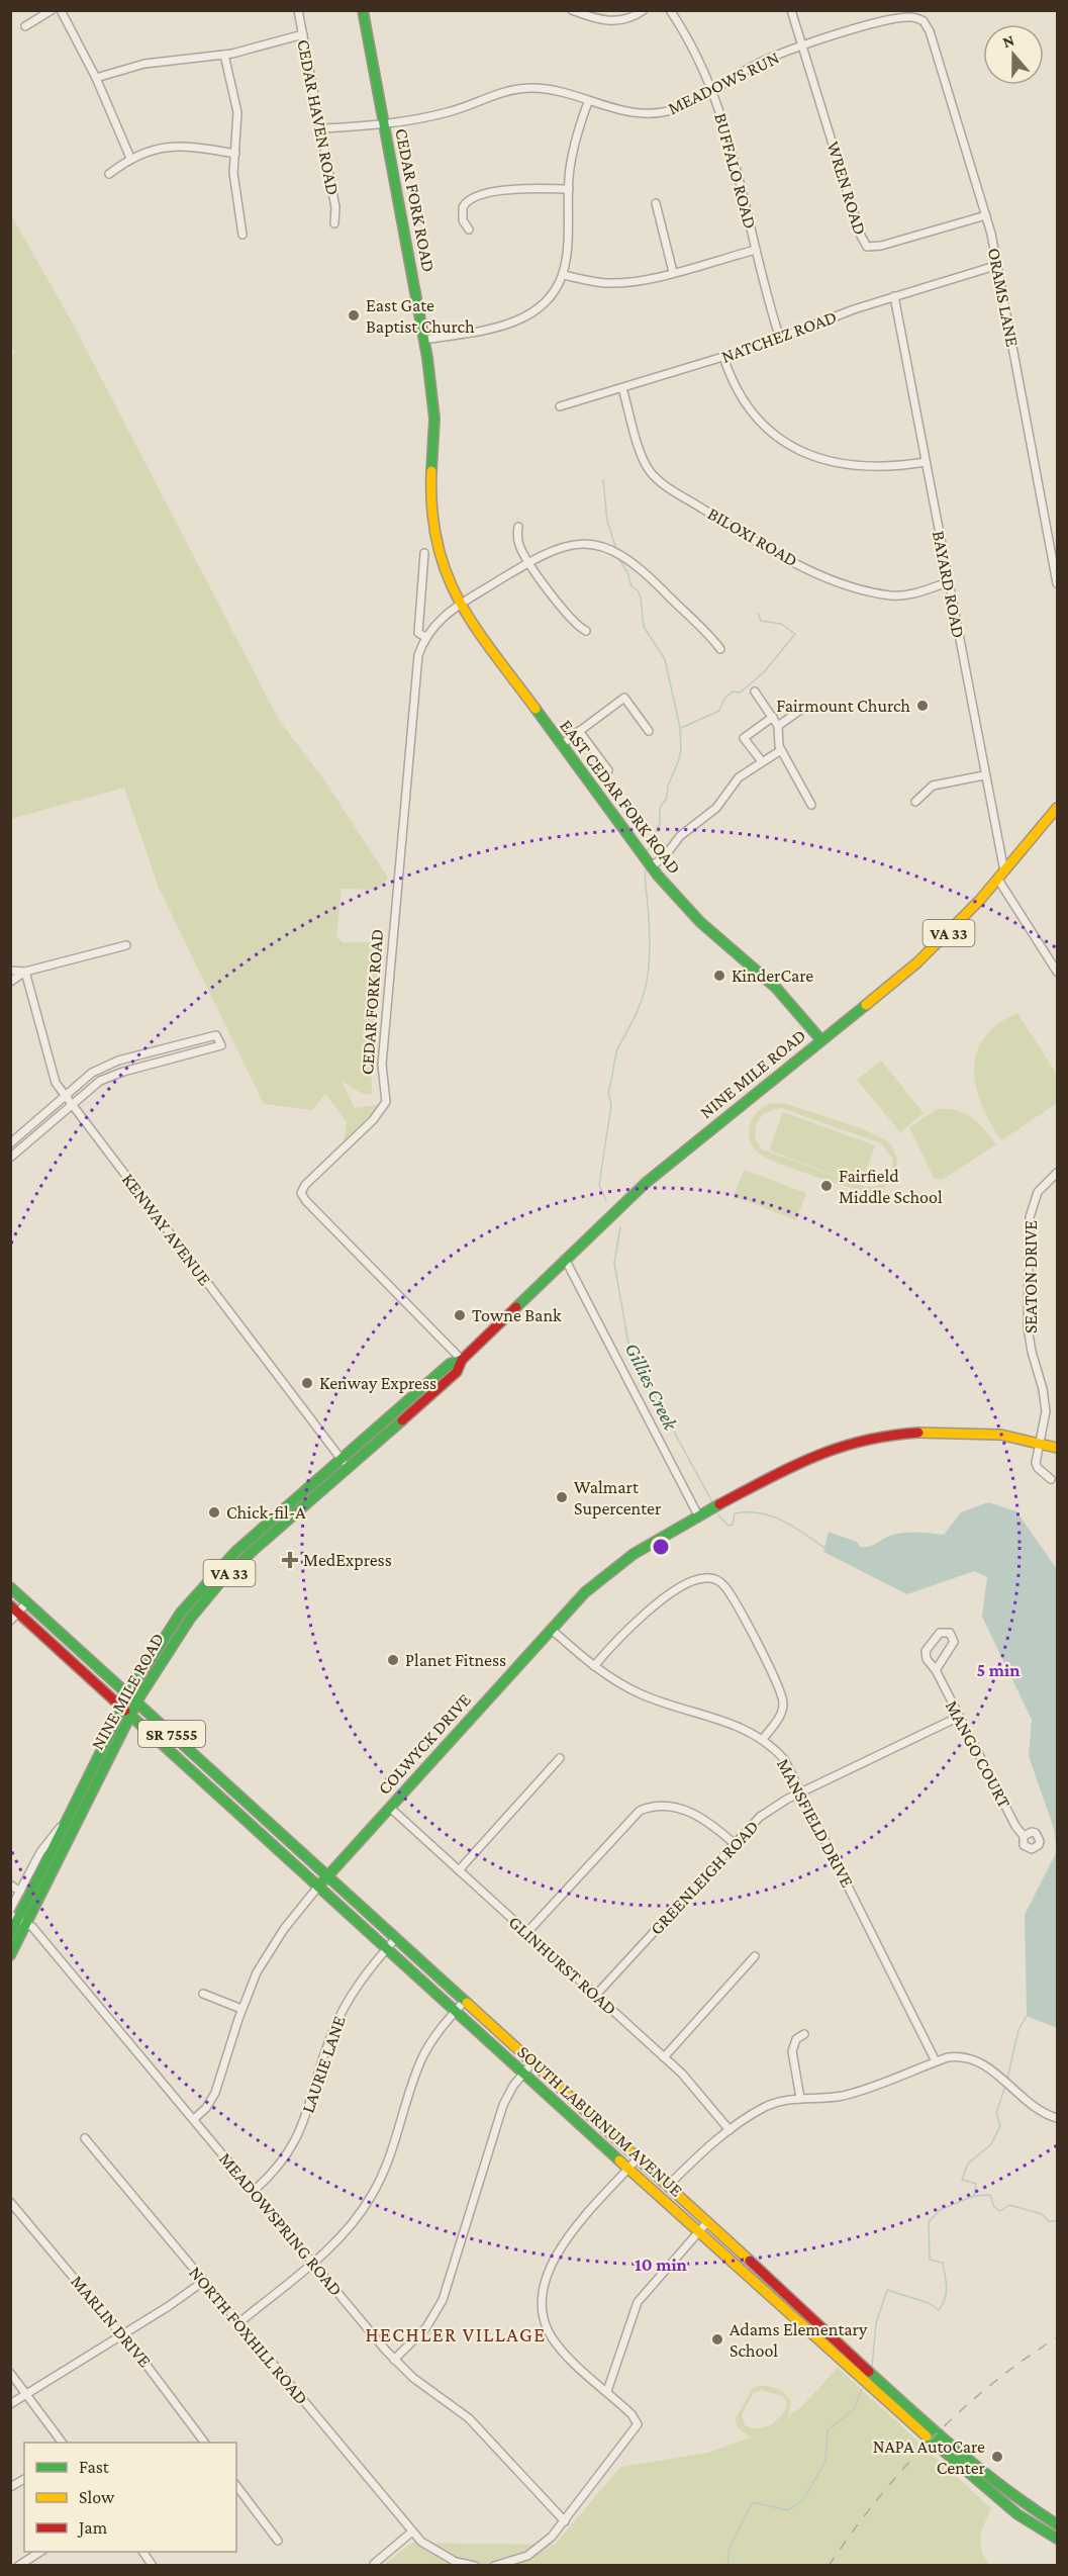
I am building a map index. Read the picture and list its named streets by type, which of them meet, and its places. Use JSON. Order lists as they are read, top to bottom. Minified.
{"streets":{"main road":["CEDAR FORK ROAD","EAST CEDAR FORK ROAD","VA 33","NINE MILE ROAD","SR 7555","COLWYCK DRIVE","SOUTH LABURNUM AVENUE"],"street":["MEADOWS RUN","CEDAR HAVEN ROAD","BUFFALO ROAD","WREN ROAD","ORAMS LANE","NATCHEZ ROAD","BILOXI ROAD","BAYARD ROAD","KENWAY AVENUE","SEATON DRIVE","MANGO COURT","MANSFIELD DRIVE","GREENLEIGH ROAD","GLINHURST ROAD","LAURIE LANE","MEADOWSPRING ROAD","MARLIN DRIVE","NORTH FOXHILL ROAD"]},"crossings":[["MEADOWS RUN","CEDAR HAVEN ROAD"],["MEADOWS RUN","BUFFALO ROAD"],["MEADOWS RUN","WREN ROAD"],["MEADOWS RUN","CEDAR FORK ROAD"],["MEADOWS RUN","ORAMS LANE"],["BUFFALO ROAD","NATCHEZ ROAD"],["WREN ROAD","ORAMS LANE"],["CEDAR FORK ROAD","EAST CEDAR FORK ROAD"],["CEDAR FORK ROAD","NINE MILE ROAD"],["ORAMS LANE","NATCHEZ ROAD"],["NATCHEZ ROAD","BILOXI ROAD"],["NATCHEZ ROAD","BAYARD ROAD"],["BILOXI ROAD","BAYARD ROAD"],["BAYARD ROAD","NINE MILE ROAD"],["EAST CEDAR FORK ROAD","NINE MILE ROAD"],["NINE MILE ROAD","KENWAY AVENUE"],["NINE MILE ROAD","SOUTH LABURNUM AVENUE"],["NINE MILE ROAD","MEADOWSPRING ROAD"],["SEATON DRIVE","COLWYCK DRIVE"],["COLWYCK DRIVE","MANSFIELD DRIVE"],["COLWYCK DRIVE","GLINHURST ROAD"],["COLWYCK DRIVE","SOUTH LABURNUM AVENUE"],["COLWYCK DRIVE","MEADOWSPRING ROAD"],["MANGO COURT","GREENLEIGH ROAD"],["MANSFIELD DRIVE","GREENLEIGH ROAD"],["GREENLEIGH ROAD","GLINHURST ROAD"],["LAURIE LANE","SOUTH LABURNUM AVENUE"],["LAURIE LANE","MEADOWSPRING ROAD"]],"districts":["HECHLER VILLAGE"],"water":["Gillies Creek"],"places":{"other":["East Gate Baptist Church","Fairmount Church","KinderCare","Fairfield Middle School","Towne Bank","Kenway Express","Walmart Supercenter","Chick-fil-A","Planet Fitness","Adams Elementary School","NAPA AutoCare Center"],"health":["MedExpress"]},"legend":["Fast","Slow","Jam"],"north":"top","rings":["5 min","10 min"]}
